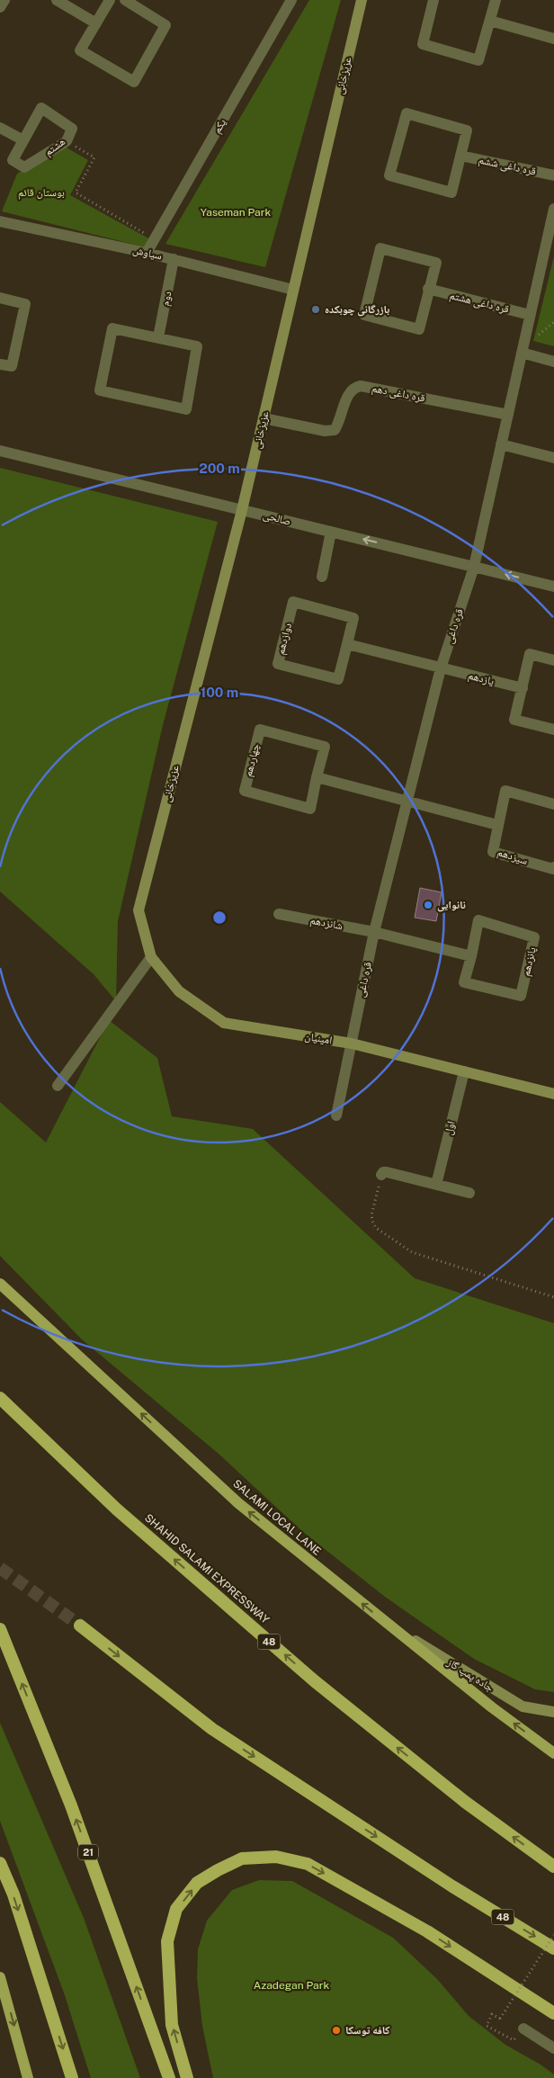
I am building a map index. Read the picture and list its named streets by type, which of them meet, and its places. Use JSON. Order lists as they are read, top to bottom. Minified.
{"streets":{"highway":["SHAHID SALAMI EXPRESSWAY","48","21"],"main road":["عزیزخانی","امینیان","SALAMI LOCAL LANE","جاده پمپ گاز"],"street":["یکم","هشتم","قره داغی ششم","سیاوش","دوم","قره داغی هشتم","قره داغی دهم","صالحی","قره داغی","دوازدهم","یازدهم","چهاردهم","سیزدهم","شانزدهم","پانزدهم","اول"]},"crossings":[["عزیزخانی","سیاوش"],["عزیزخانی","قره داغی دهم"],["عزیزخانی","صالحی"],["عزیزخانی","امینیان"],["یکم","سیاوش"],["سیاوش","دوم"],["قره داغی هشتم","قره داغی"],["قره داغی دهم","قره داغی"],["صالحی","قره داغی"],["قره داغی","یازدهم"],["قره داغی","شانزدهم"],["قره داغی","امینیان"],["امینیان","اول"],["SALAMI LOCAL LANE","جاده پمپ گاز"]],"one_way":["صالحی","SALAMI LOCAL LANE"],"parks":["بوستان قائم","Yaseman Park","Azadegan Park"],"places":["بازرگانی چوبکده","نانوایی","کافه توسکا"],"rings":["200 m","100 m"]}
